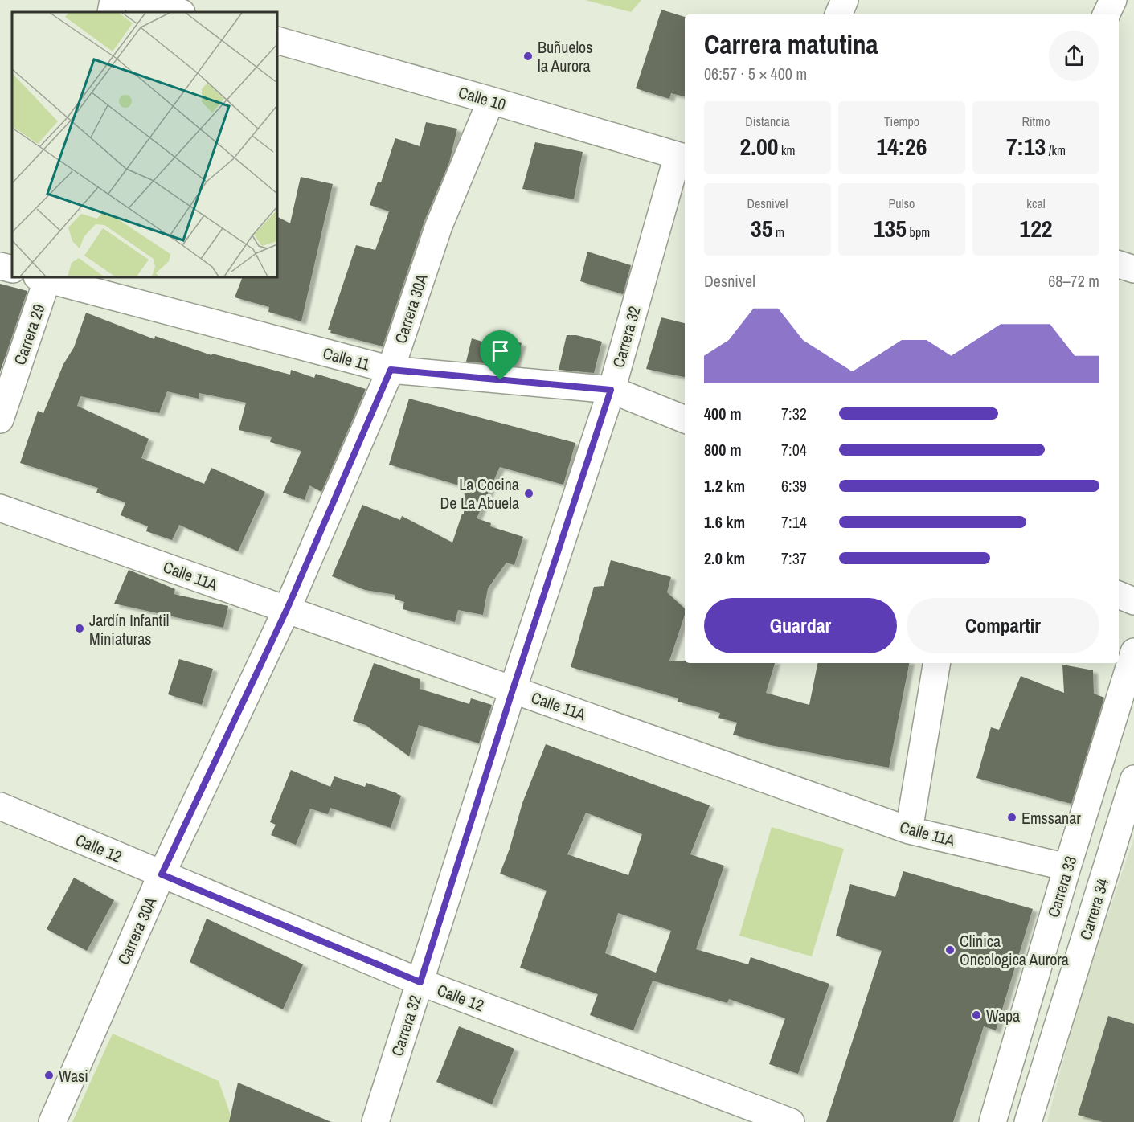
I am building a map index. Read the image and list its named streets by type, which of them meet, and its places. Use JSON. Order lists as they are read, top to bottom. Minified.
{"streets":{"street":["Calle 10","Carrera 30A","Carrera 29","Carrera 32","Calle 11","Calle 11A","Calle 12","Carrera 33","Carrera 34"]},"crossings":[["Calle 10","Carrera 30A"],["Calle 10","Carrera 32"],["Carrera 30A","Calle 11"],["Carrera 30A","Calle 11A"],["Carrera 30A","Calle 12"],["Carrera 29","Calle 11"],["Carrera 32","Calle 11"],["Carrera 32","Calle 11A"],["Carrera 32","Calle 12"],["Calle 11A","Carrera 33"]],"places":["Buñuelos la Aurora","La Cocina De La Abuela","Jardín Infantil Miniaturas","Emssanar","Clinica Oncologica Aurora","Wapa","Wasi"],"page":{"heading":["Carrera matutina","06:57 · 5 × 400 m"],"stats":[["Distancia","2.00 km"],["Tiempo","14:26"],["Ritmo","7:13 /km"],["Desnivel","35 m"],["Pulso","135 bpm"],["kcal","122"]],"chart":["Desnivel","68–72 m"],"list":[{"name":"400 m","note":"7:32"},{"name":"800 m","note":"7:04"},{"name":"1.2 km","note":"6:39"},{"name":"1.6 km","note":"7:14"},{"name":"2.0 km","note":"7:37"}],"buttons":["Guardar","Compartir"]}}
